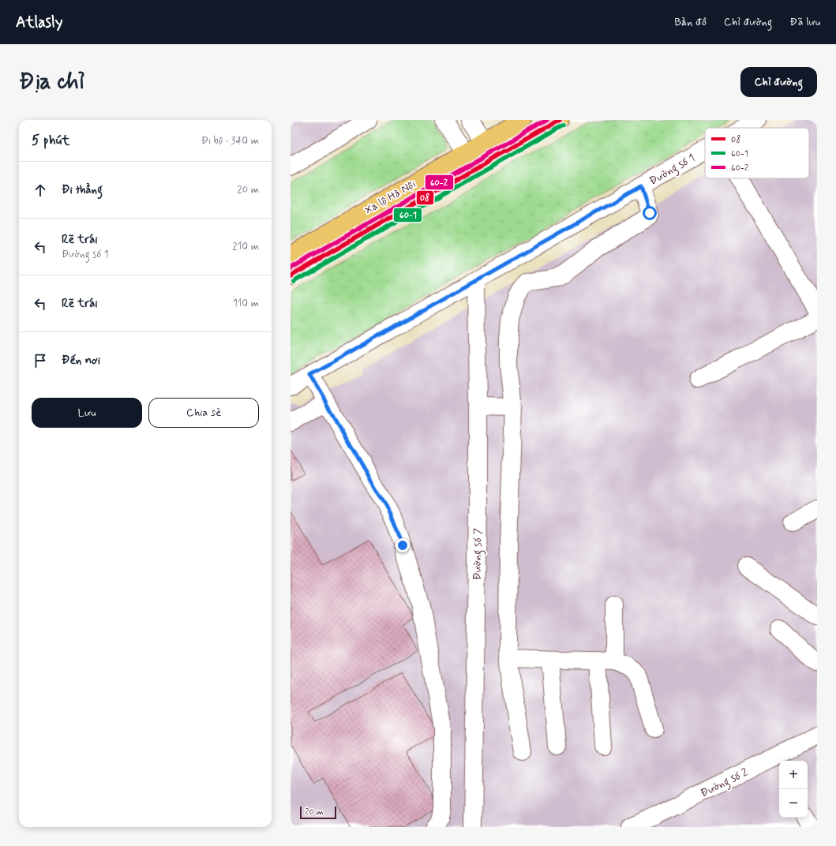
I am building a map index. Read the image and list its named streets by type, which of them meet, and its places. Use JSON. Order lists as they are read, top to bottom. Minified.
{"streets":{"highway":["Xa lộ Hà Nội"],"street":["Đường số 1","Đường số 7","Đường số 2"]},"crossings":[["Đường số 1","Đường số 7"]],"lines":["transit line 08","transit line 60-2","transit line 60-1"],"legend":["08","60-1","60-2"],"scale_bar":"20 m","page":{"header":"Atlasly","nav":["Bản đồ","Chỉ đường","Đã lưu"],"buttons":["Chỉ đường",["Lưu","Chia sẻ"]],"title":"Địa chỉ","heading":["5 phút","Đi bộ · 340 m"],"list":[["Đi thẳng","20 m"],["Rẽ trái","Đường số 1","210 m"],["Rẽ trái","110 m"],"Đến nơi"],"map_buttons":["+","−"],"scale":"20 m"}}
